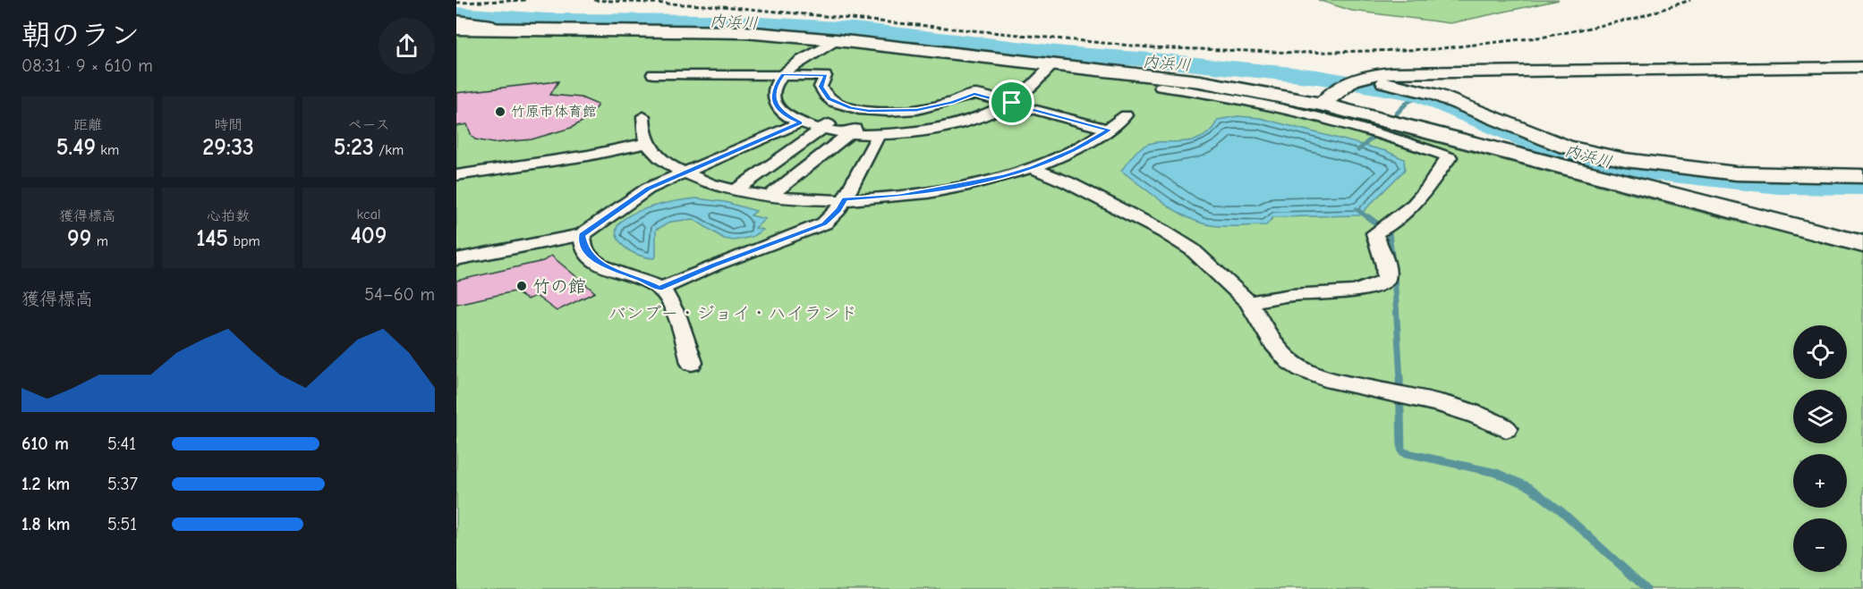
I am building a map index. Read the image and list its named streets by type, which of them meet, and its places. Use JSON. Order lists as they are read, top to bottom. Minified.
{"water":["内浜川"],"parks":["バンブー・ジョイ・ハイランド"],"places":["竹原市体育館","竹の館"],"page":{"heading":["朝のラン","08:31 · 9 × 610 m"],"stats":[["距離","5.49 km"],["時間","29:33"],["ペース","5:23 /km"],["獲得標高","99 m"],["心拍数","145 bpm"],["kcal","409"]],"chart":["獲得標高","54–60 m"],"map_buttons":["+","−"],"list":[{"name":"610 m","note":"5:41"},{"name":"1.2 km","note":"5:37"},{"name":"1.8 km","note":"5:51"}]}}
